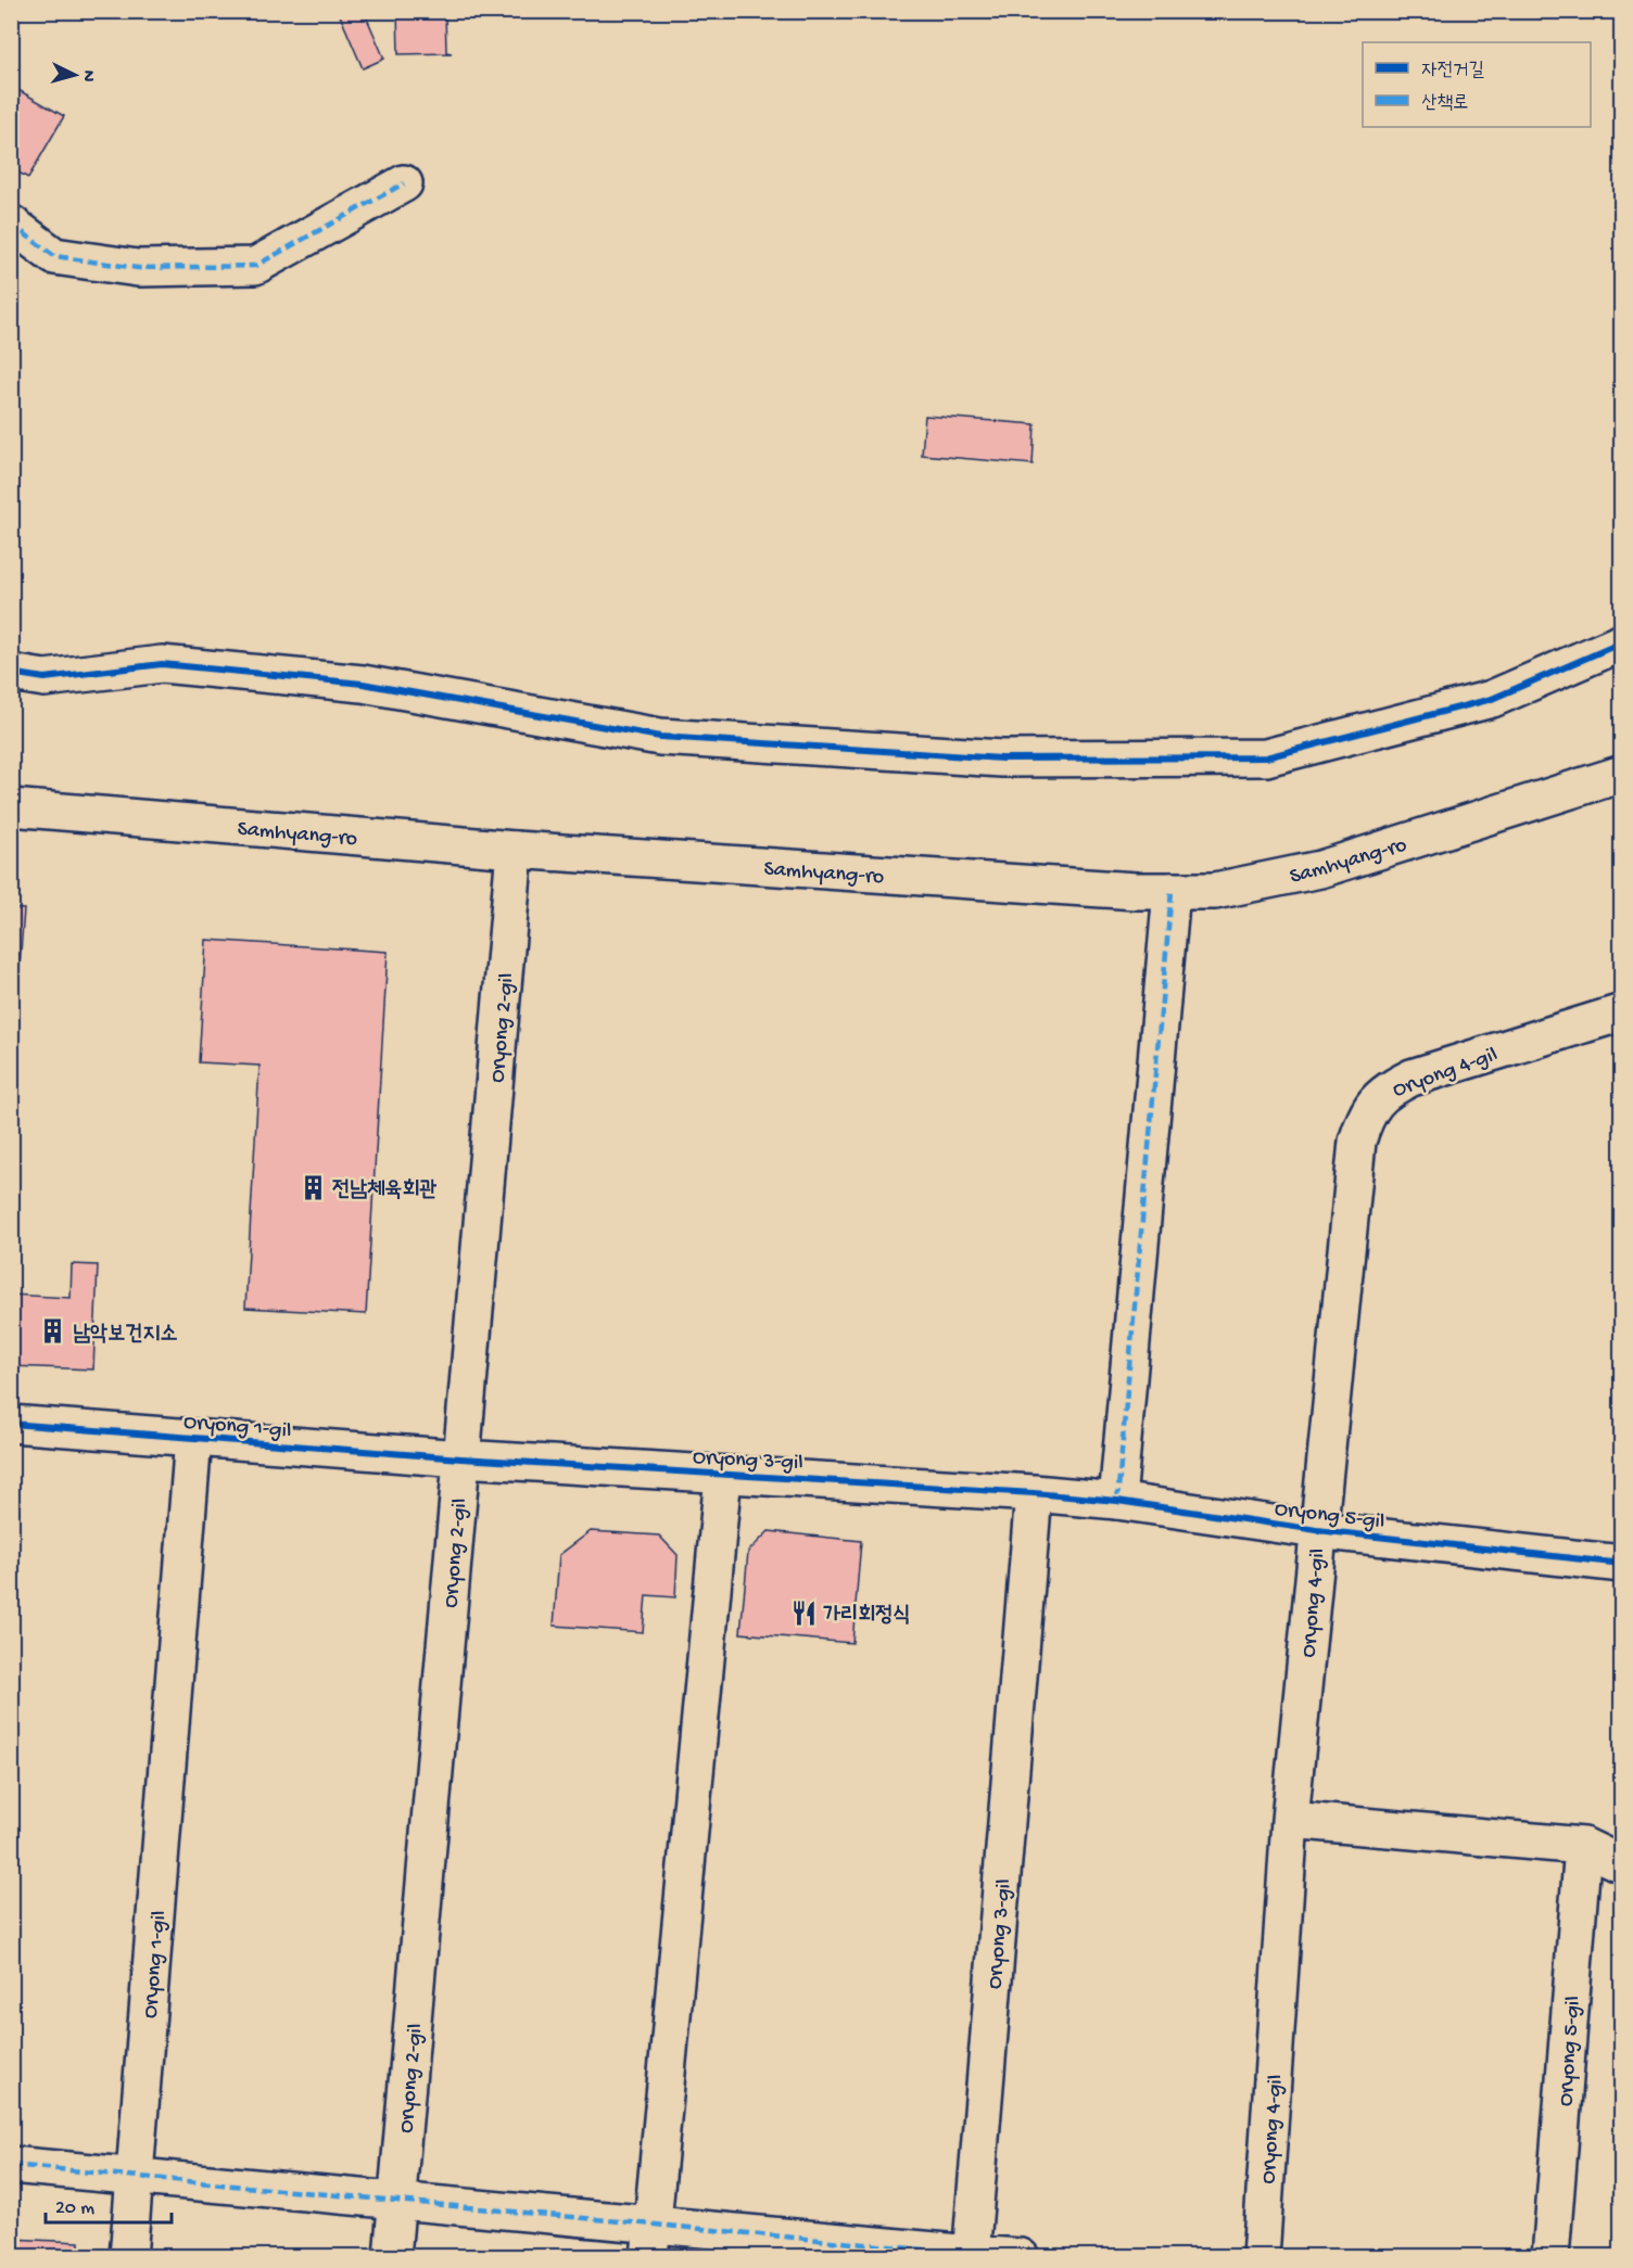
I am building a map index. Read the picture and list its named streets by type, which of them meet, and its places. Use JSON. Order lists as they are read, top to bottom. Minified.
{"streets":{"street":["Samhyang-ro","Oryong 2-gil","Oryong 4-gil","Oryong 1-gil","Oryong 3-gil","Oryong 5-gil"]},"crossings":[["Samhyang-ro","Oryong 2-gil"],["Oryong 2-gil","Oryong 1-gil"],["Oryong 2-gil","Oryong 3-gil"],["Oryong 4-gil","Oryong 5-gil"],["Oryong 1-gil","Oryong 3-gil"],["Oryong 3-gil","Oryong 5-gil"]],"places":{"building":["전남체육회관","남악보건지소"],"restaurant":["가리회정식"]},"legend":["자전거길","산책로"],"scale_bar":"20 m","north":"right"}
